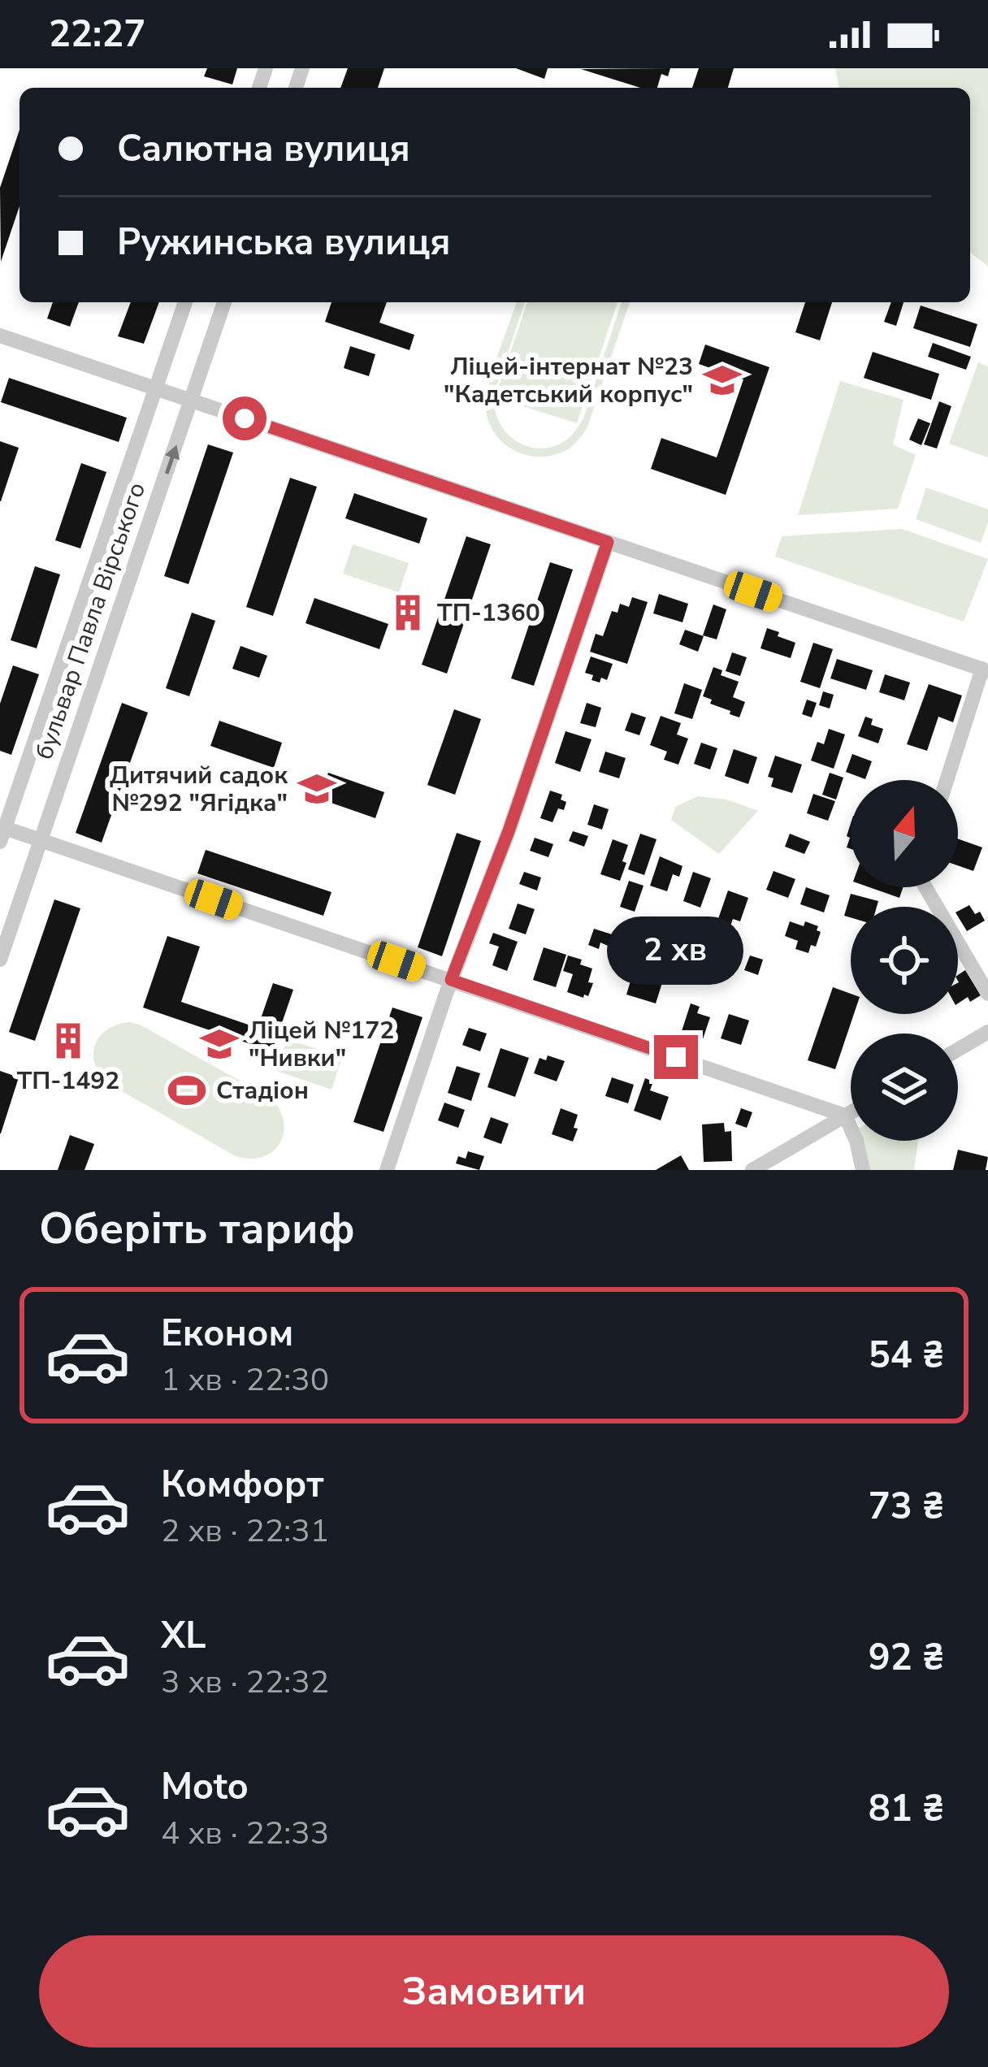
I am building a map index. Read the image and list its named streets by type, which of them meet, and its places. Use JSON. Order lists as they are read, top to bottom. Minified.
{"streets":{"street":["бульвар Павла Вірського"]},"places":{"school or university":["Ліцей-інтернат №23 \"Кадетський корпус\"","Дитячий садок №292 \"Ягідка\"","Ліцей №172 \"Нивки\""],"building":["ТП-1360","ТП-1492"],"sports":["Стадіон"]},"north":"top","page":{"status":"22:27","banner":["Салютна вулиця","Ружинська вулиця"],"bubble":"2 хв","heading":"Оберіть тариф","list":[{"name":"Економ","note":"1 хв · 22:30","value":"54 ₴"},{"name":"Комфорт","note":"2 хв · 22:31","value":"73 ₴"},{"name":"XL","note":"3 хв · 22:32","value":"92 ₴"},{"name":"Moto","note":"4 хв · 22:33","value":"81 ₴"}],"buttons":"Замовити"}}
